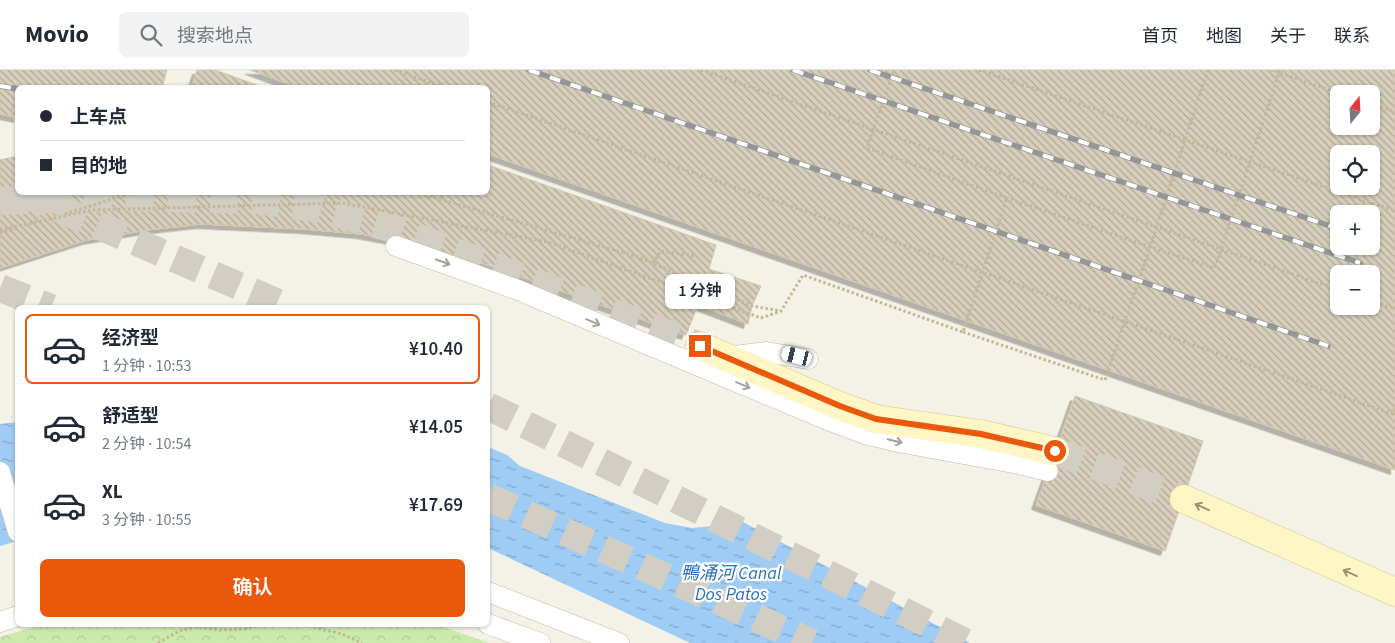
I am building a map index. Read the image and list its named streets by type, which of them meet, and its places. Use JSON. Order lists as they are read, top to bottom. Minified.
{"water":["鴨涌河 Canal Dos Patos"],"north":"top","page":{"header":"Movio","search":"搜索地点","nav":["首页","地图","关于","联系"],"map_buttons":["+","−"],"banner":["上车点","目的地"],"bubble":"1 分钟","list":[{"name":"经济型","note":"1 分钟 · 10:53","value":"¥10.40"},{"name":"舒适型","note":"2 分钟 · 10:54","value":"¥14.05"},{"name":"XL","note":"3 分钟 · 10:55","value":"¥17.69"}],"buttons":"确认"}}
